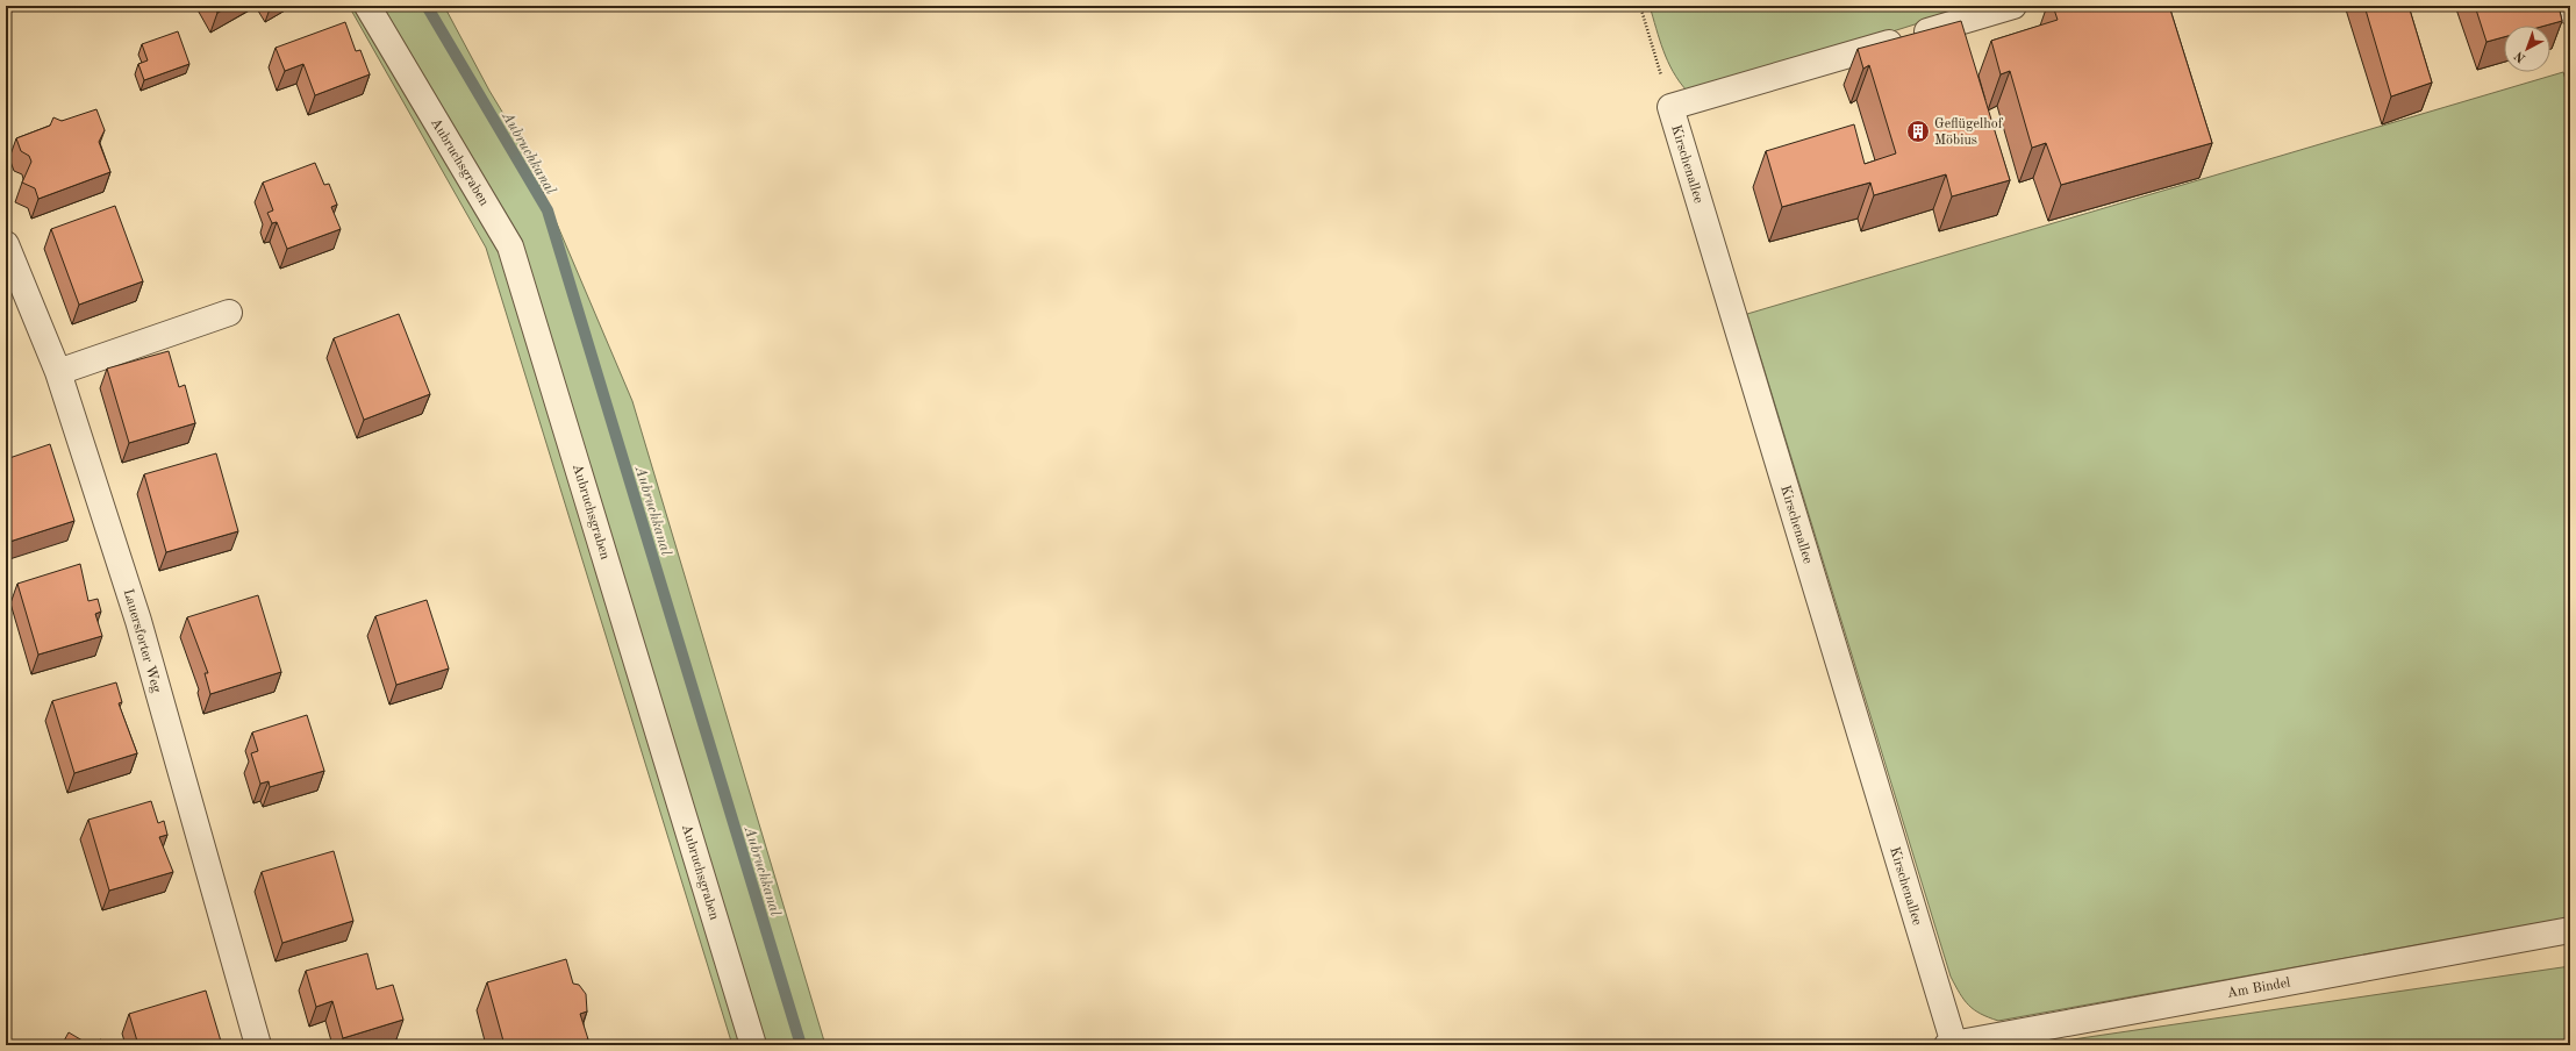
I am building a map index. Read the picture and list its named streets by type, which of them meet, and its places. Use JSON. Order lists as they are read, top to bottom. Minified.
{"streets":{"street":["Aubruchsgraben","Kirschenallee","Lauersforter Weg","Am Bindel"]},"crossings":[["Kirschenallee","Am Bindel"]],"water":["Aubruchkanal"],"places":{"building":["Geflügelhof Möbius"]},"north":"bottom left"}
